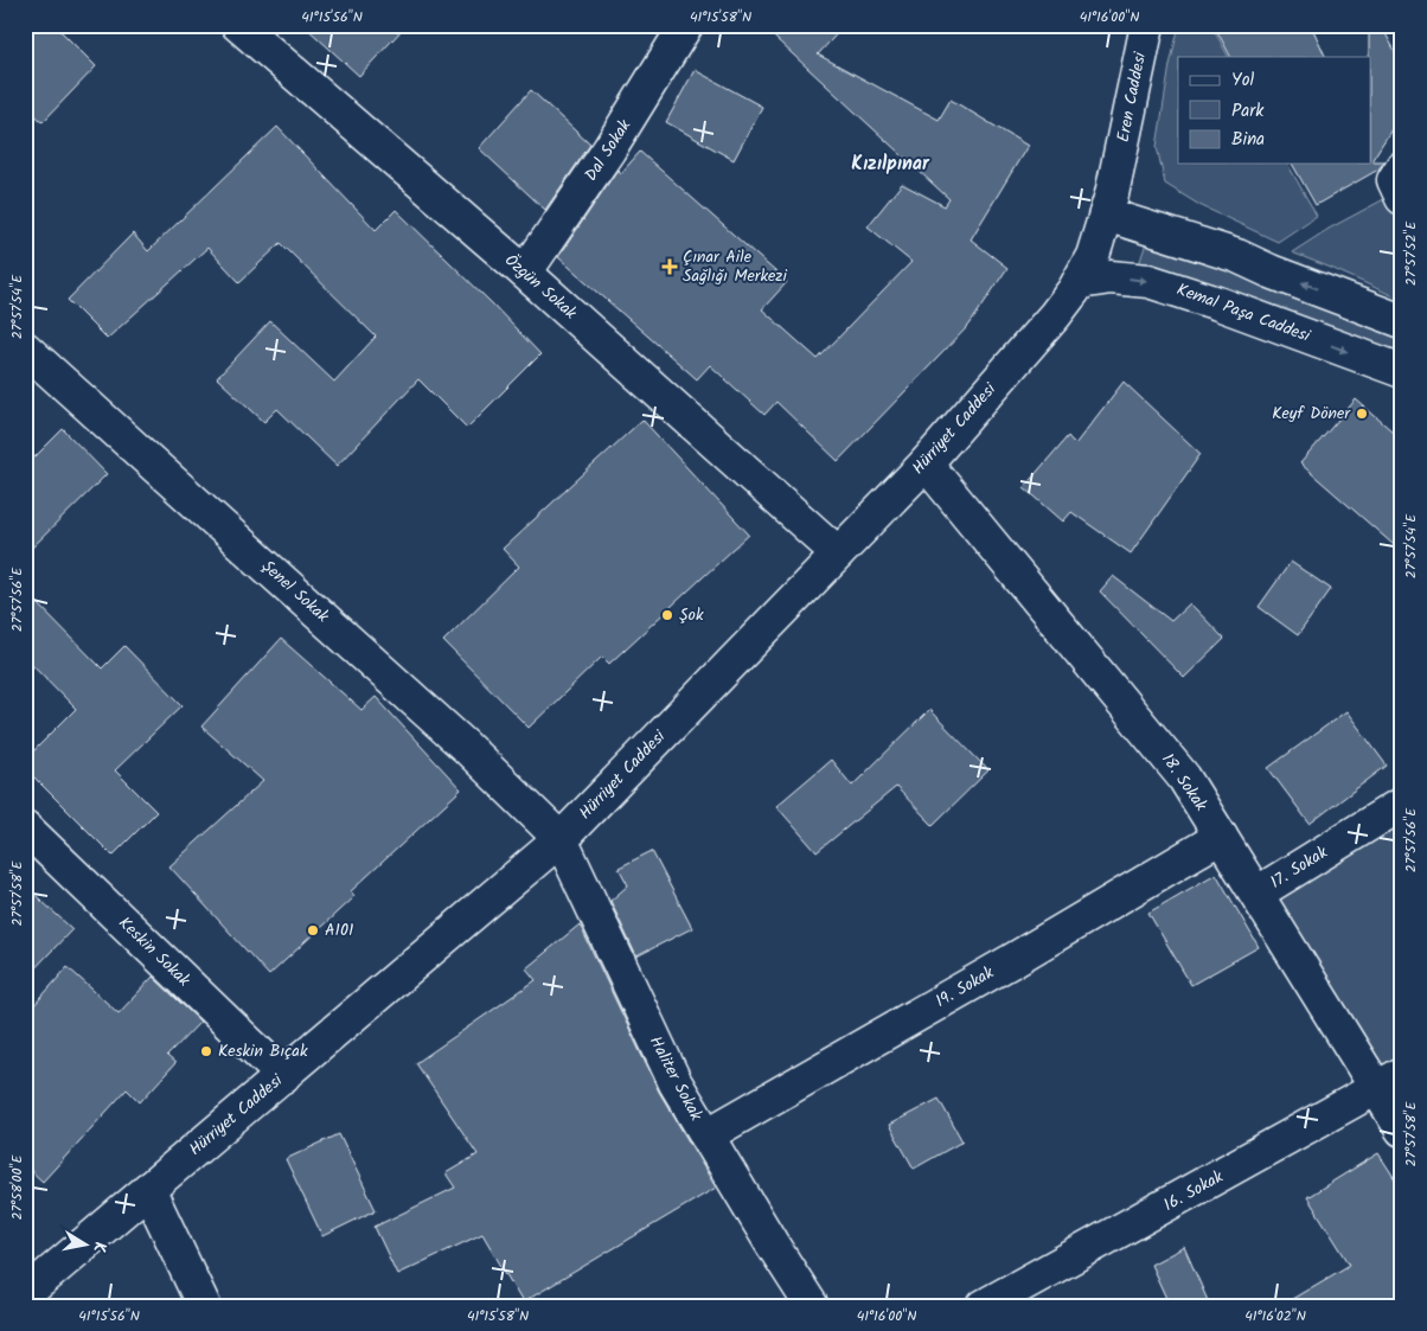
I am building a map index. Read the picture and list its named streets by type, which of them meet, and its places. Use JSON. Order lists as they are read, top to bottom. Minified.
{"streets":{"street":["Eren Caddesi","Dal Sokak","Özgün Sokak","Kemal Paşa Caddesi","Hürriyet Caddesi","Şenel Sokak","18. Sokak","17. Sokak","Keskin Sokak","19. Sokak","Haliter Sokak","16. Sokak"]},"crossings":[["Eren Caddesi","Hürriyet Caddesi"],["Dal Sokak","Özgün Sokak"],["Özgün Sokak","Hürriyet Caddesi"],["Kemal Paşa Caddesi","Hürriyet Caddesi"],["Hürriyet Caddesi","Şenel Sokak"],["Hürriyet Caddesi","18. Sokak"],["Hürriyet Caddesi","Keskin Sokak"],["Hürriyet Caddesi","Haliter Sokak"],["Şenel Sokak","Haliter Sokak"],["18. Sokak","17. Sokak"],["18. Sokak","19. Sokak"],["18. Sokak","16. Sokak"],["19. Sokak","Haliter Sokak"]],"districts":["Kızılpınar"],"places":{"health":["Çınar Aile Sağlığı Merkezi"],"other":["Keyf Döner","Şok","A101","Keskin Bıçak"]},"legend":["Yol","Park","Bina"],"north":"right","coordinates":["41°15'56\"N","41°15'58\"N","41°16'00\"N","27°57'52\"E","27°57'54\"E","27°57'56\"E","27°57'58\"E","27°58'00\"E","41°16'02\"N"]}
